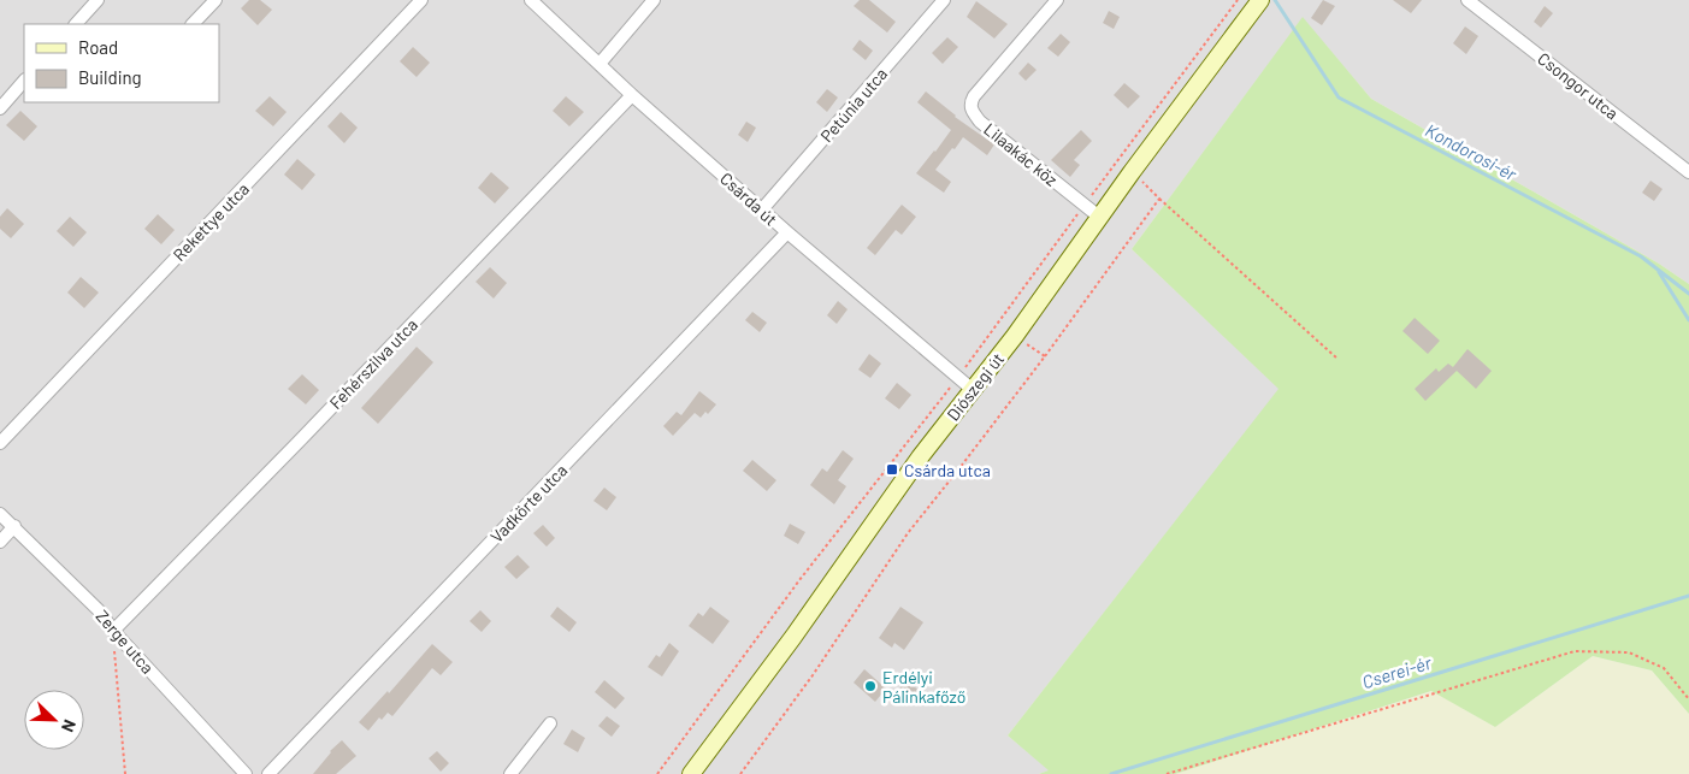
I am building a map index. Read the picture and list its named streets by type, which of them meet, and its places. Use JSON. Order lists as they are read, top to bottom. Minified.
{"streets":{"main road":["Diószegi út"],"street":["Csongor utca","Petúnia utca","Lilaakác köz","Csárda út","Rekettye utca","Fehérszilva utca","Vadkörte utca","Zerge utca"]},"crossings":[["Petúnia utca","Csárda út"],["Lilaakác köz","Diószegi út"],["Csárda út","Fehérszilva utca"],["Csárda út","Diószegi út"],["Csárda út","Vadkörte utca"],["Fehérszilva utca","Zerge utca"]],"water":["Kondorosi-ér","Cserei-ér"],"places":{"transit":["Csárda utca"],"other":["Erdélyi Pálinkafőző"]},"legend":["Road","Building"],"north":"bottom right"}
